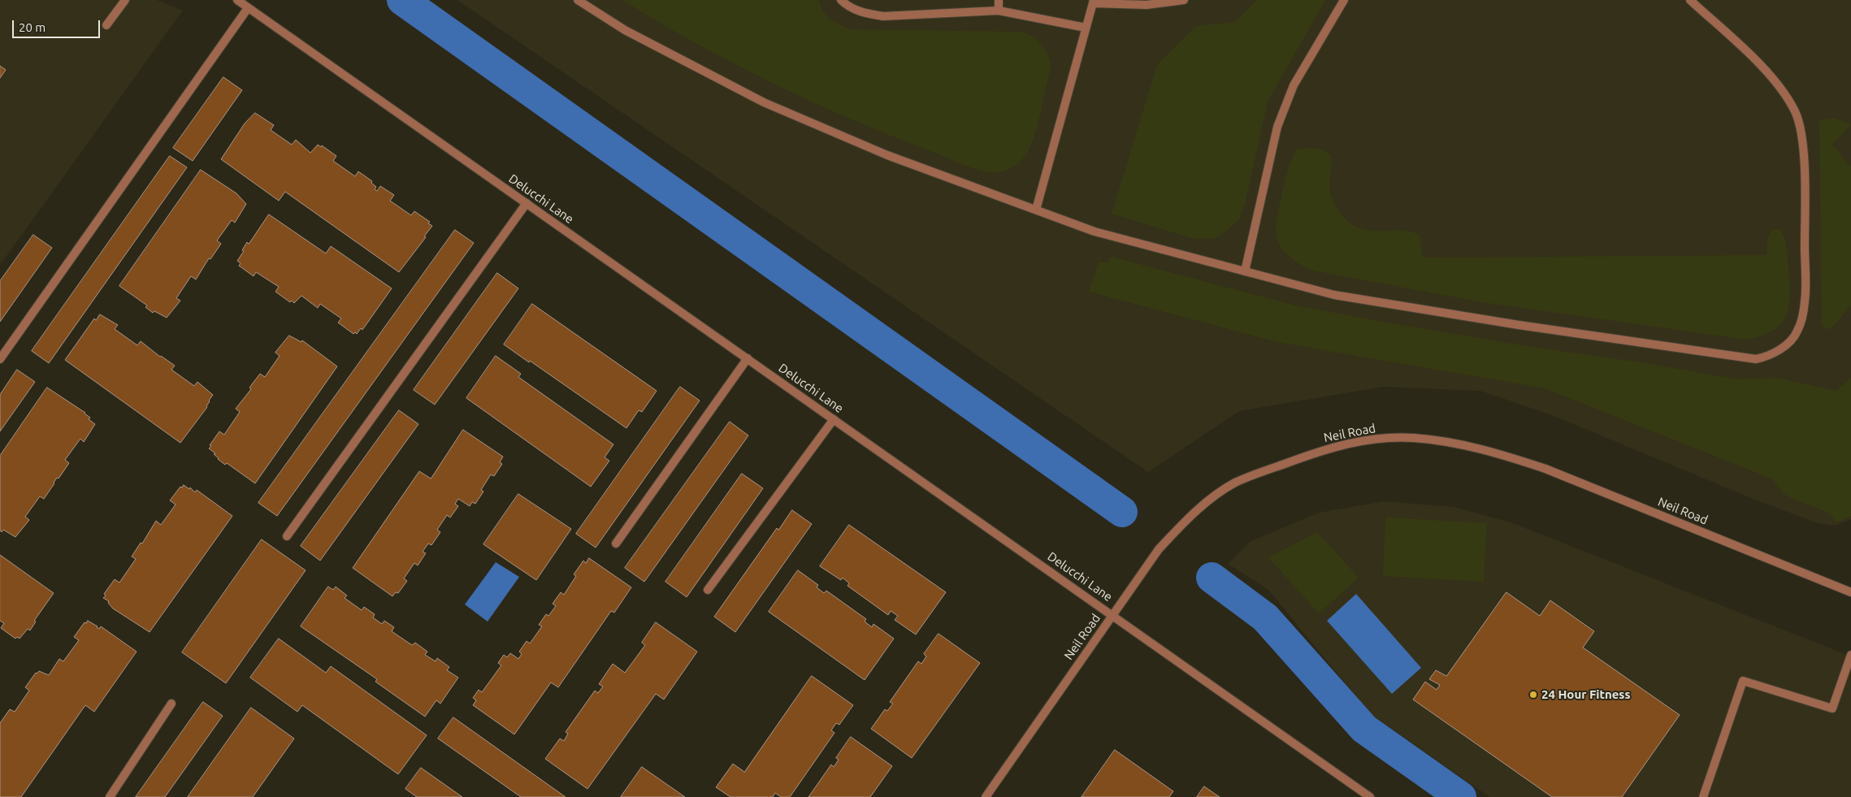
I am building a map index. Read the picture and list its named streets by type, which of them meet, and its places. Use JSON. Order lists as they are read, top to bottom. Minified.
{"streets":{"street":["Delucchi Lane","Neil Road"]},"crossings":[["Delucchi Lane","Neil Road"]],"places":["24 Hour Fitness"],"scale_bar":"20 m"}
